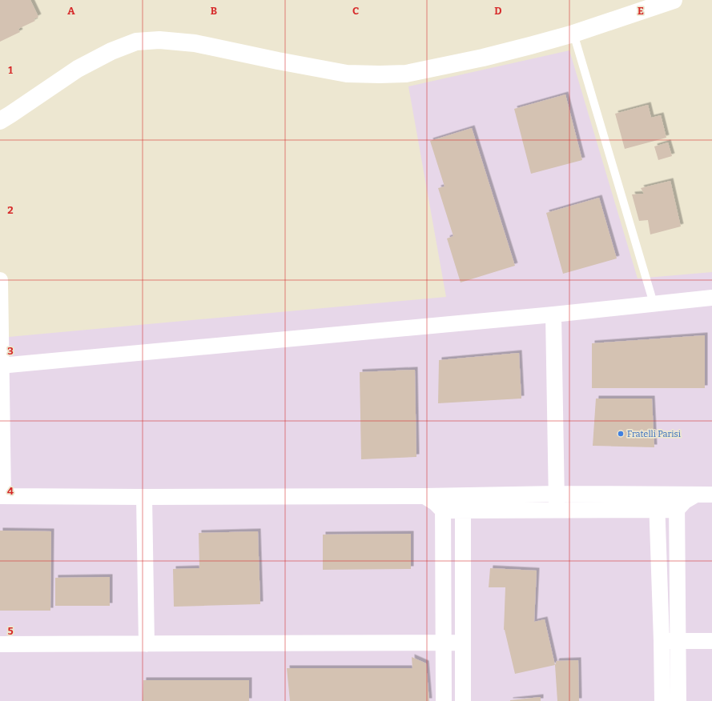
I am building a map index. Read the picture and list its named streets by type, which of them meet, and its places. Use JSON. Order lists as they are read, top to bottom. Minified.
{"places":["Fratelli Parisi"],"grid":{"columns":["A","B","C","D","E"],"rows":["1","2","3","4","5"]}}
